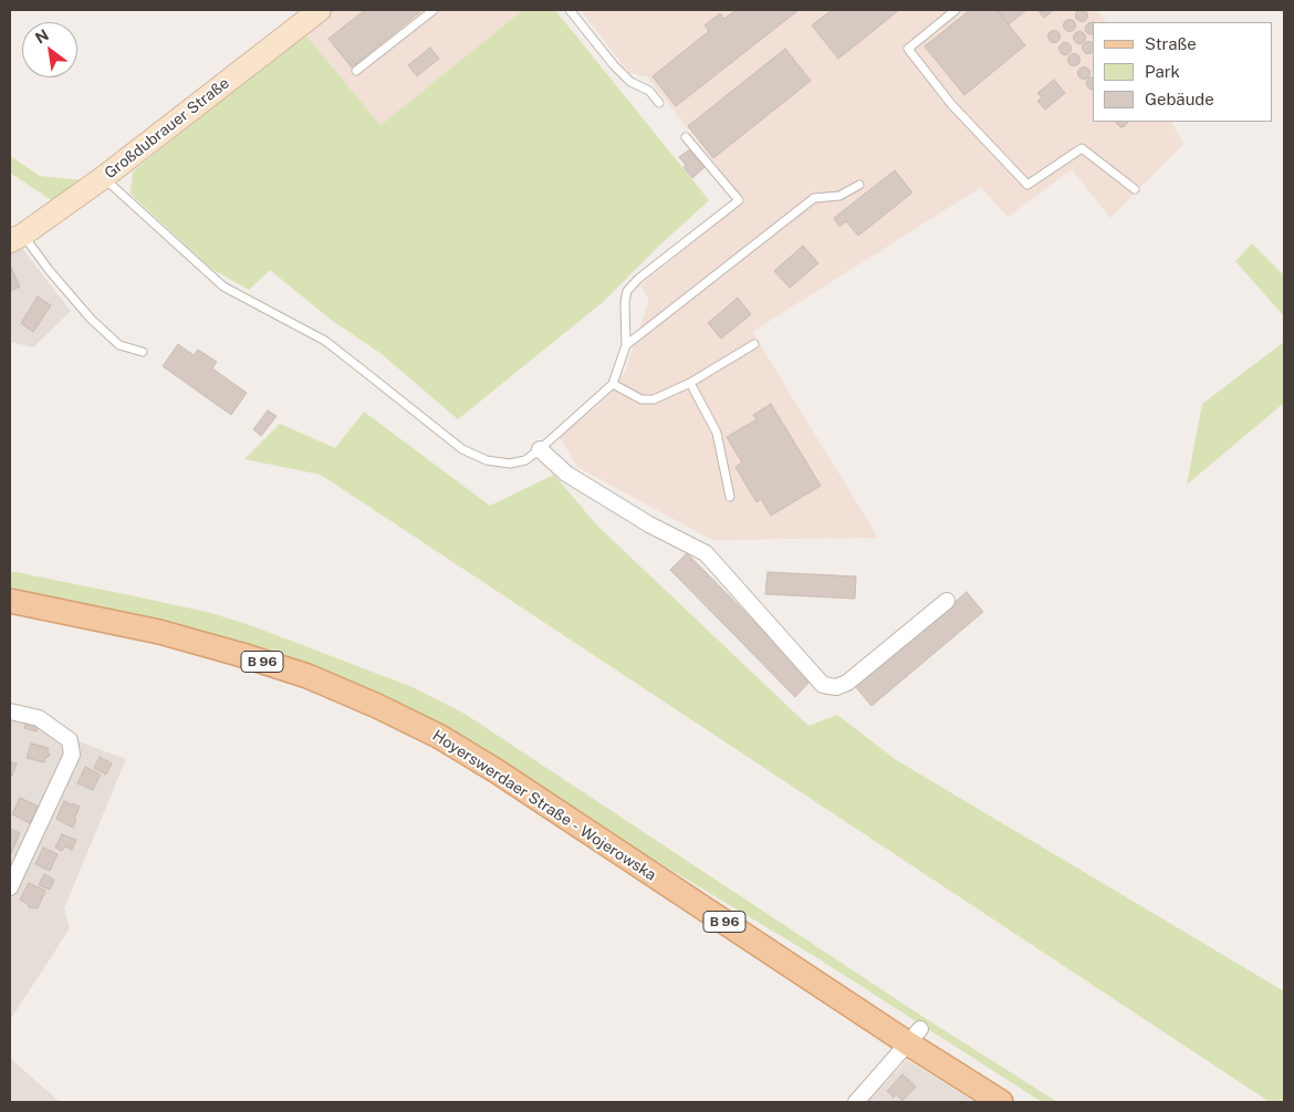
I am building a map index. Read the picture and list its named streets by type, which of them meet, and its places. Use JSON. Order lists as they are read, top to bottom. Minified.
{"streets":{"main road":["Großdubrauer Straße","B 96","Hoyerswerdaer Straße - Wojerowska"]},"legend":["Straße","Park","Gebäude"],"north":"top left"}
